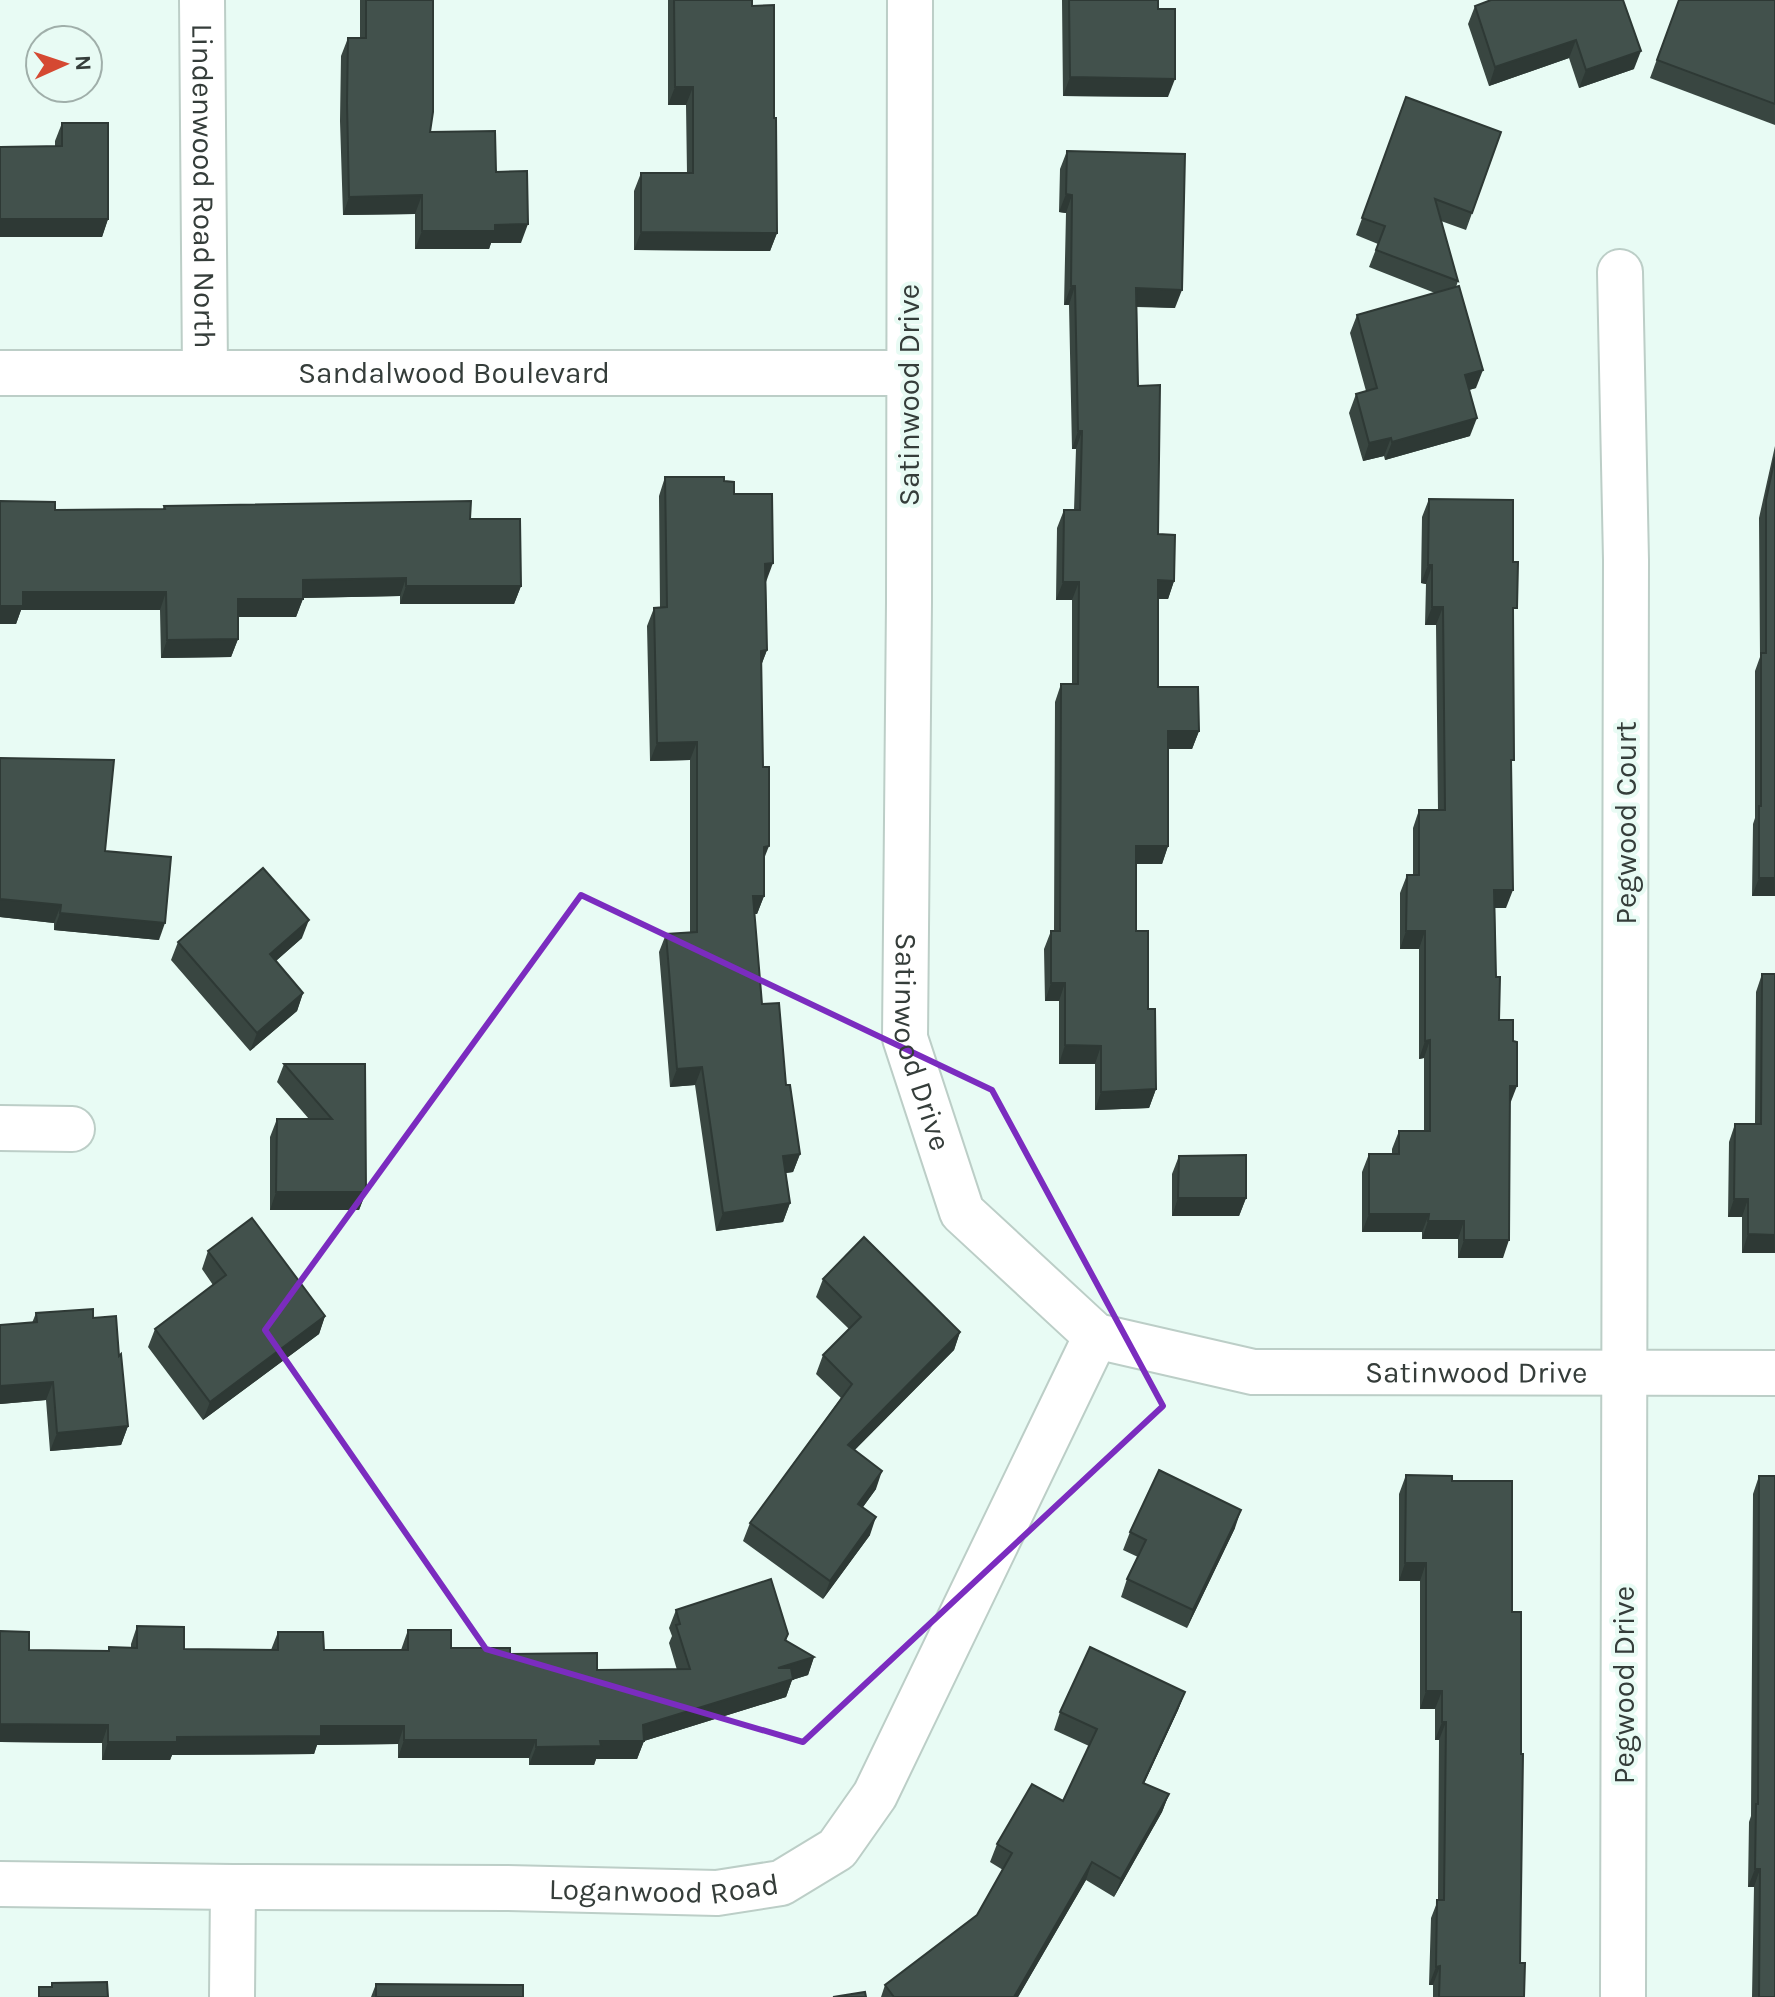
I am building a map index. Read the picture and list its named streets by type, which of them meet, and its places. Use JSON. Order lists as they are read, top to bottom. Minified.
{"streets":{"street":["Lindenwood Road North","Sandalwood Boulevard","Satinwood Drive","Pegwood Court","Pegwood Drive","Loganwood Road"]},"crossings":[["Lindenwood Road North","Sandalwood Boulevard"],["Sandalwood Boulevard","Satinwood Drive"],["Satinwood Drive","Pegwood Court"],["Satinwood Drive","Pegwood Drive"],["Satinwood Drive","Loganwood Road"],["Pegwood Court","Pegwood Drive"]],"north":"right"}
